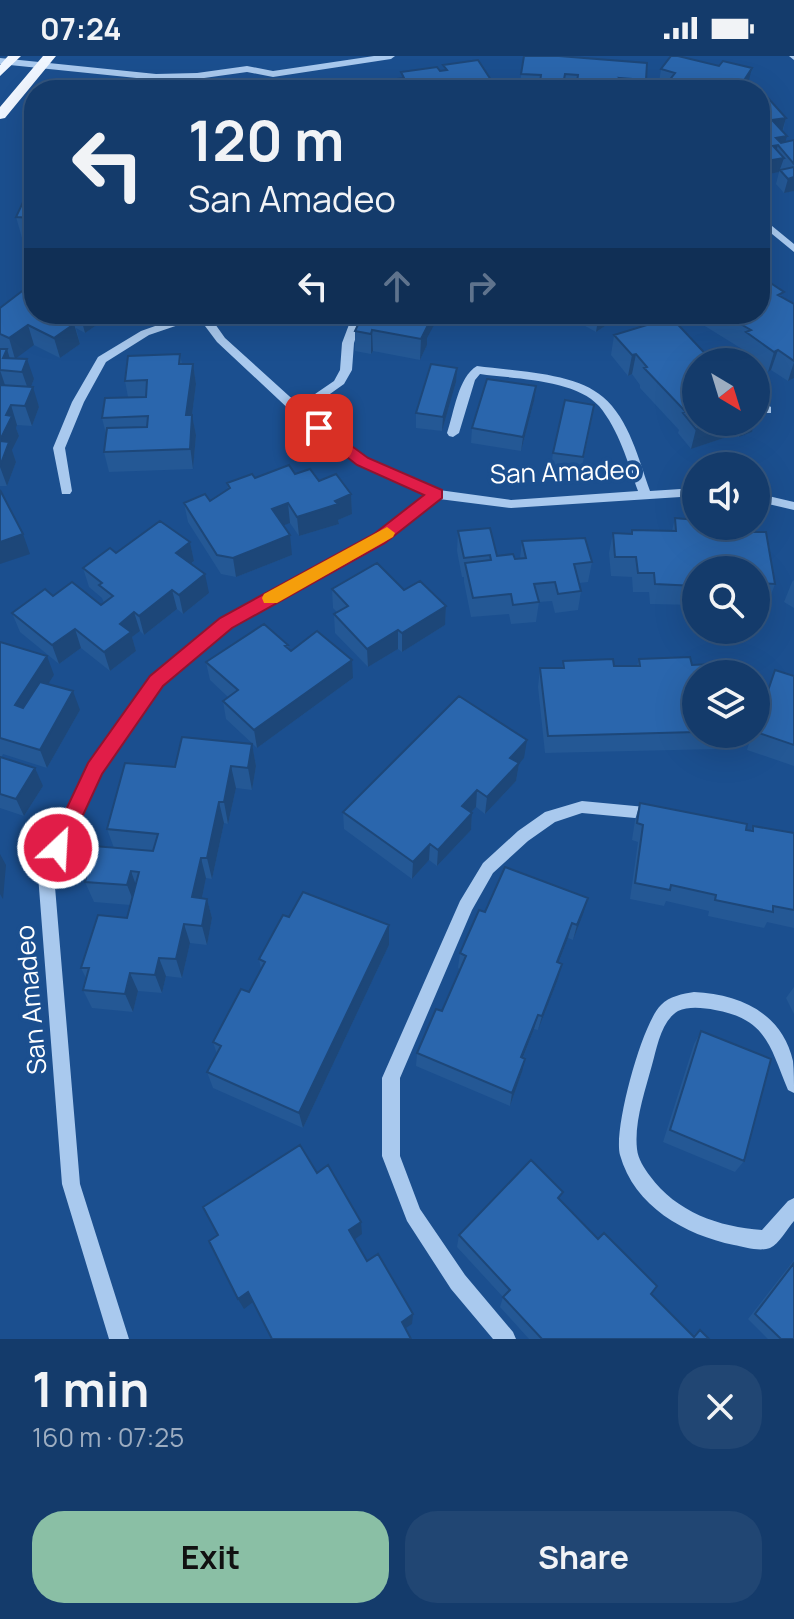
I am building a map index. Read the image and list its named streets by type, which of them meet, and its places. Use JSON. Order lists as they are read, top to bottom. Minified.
{"streets":{"street":["San Amadeo"]},"north":"bottom right","page":{"status":"07:24","turn":["120 m","San Amadeo"],"heading":["1 min","160 m · 07:25"],"buttons":["Exit","Share"]}}
